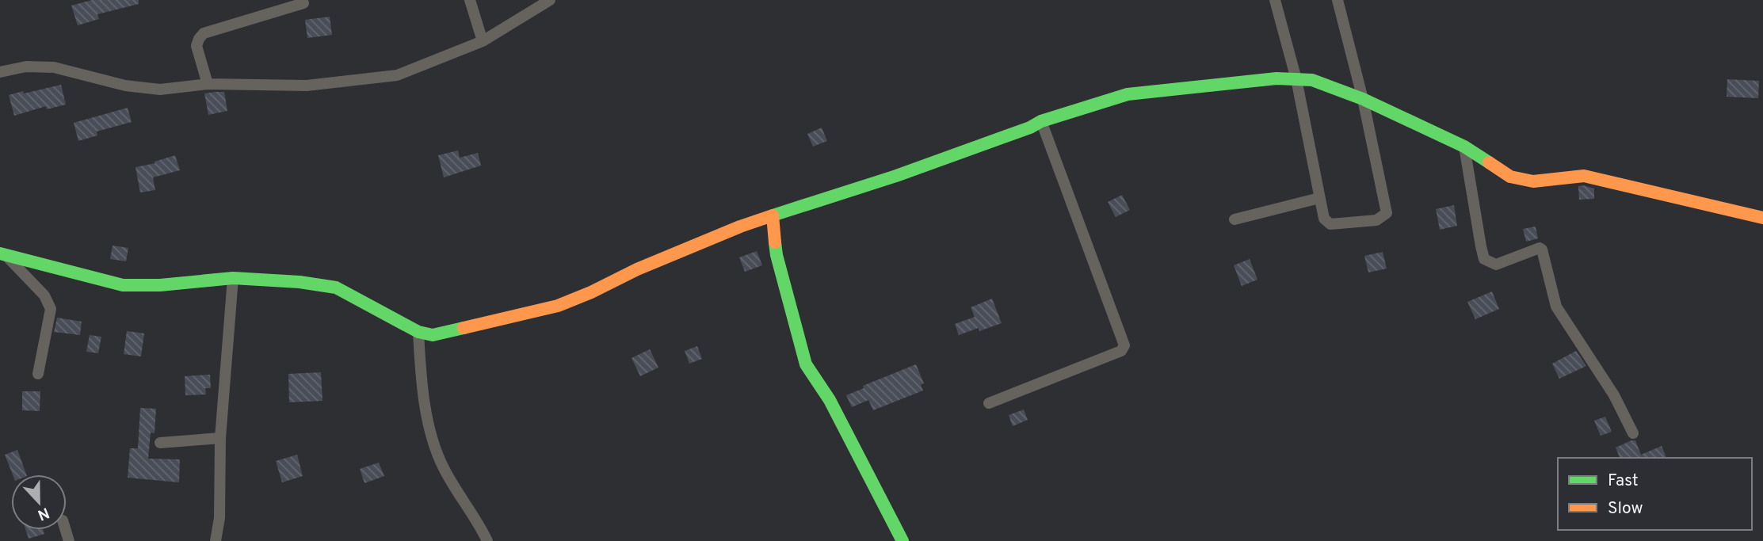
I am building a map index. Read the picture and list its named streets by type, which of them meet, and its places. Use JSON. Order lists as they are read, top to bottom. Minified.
{"legend":["Fast","Slow"],"north":"bottom"}
